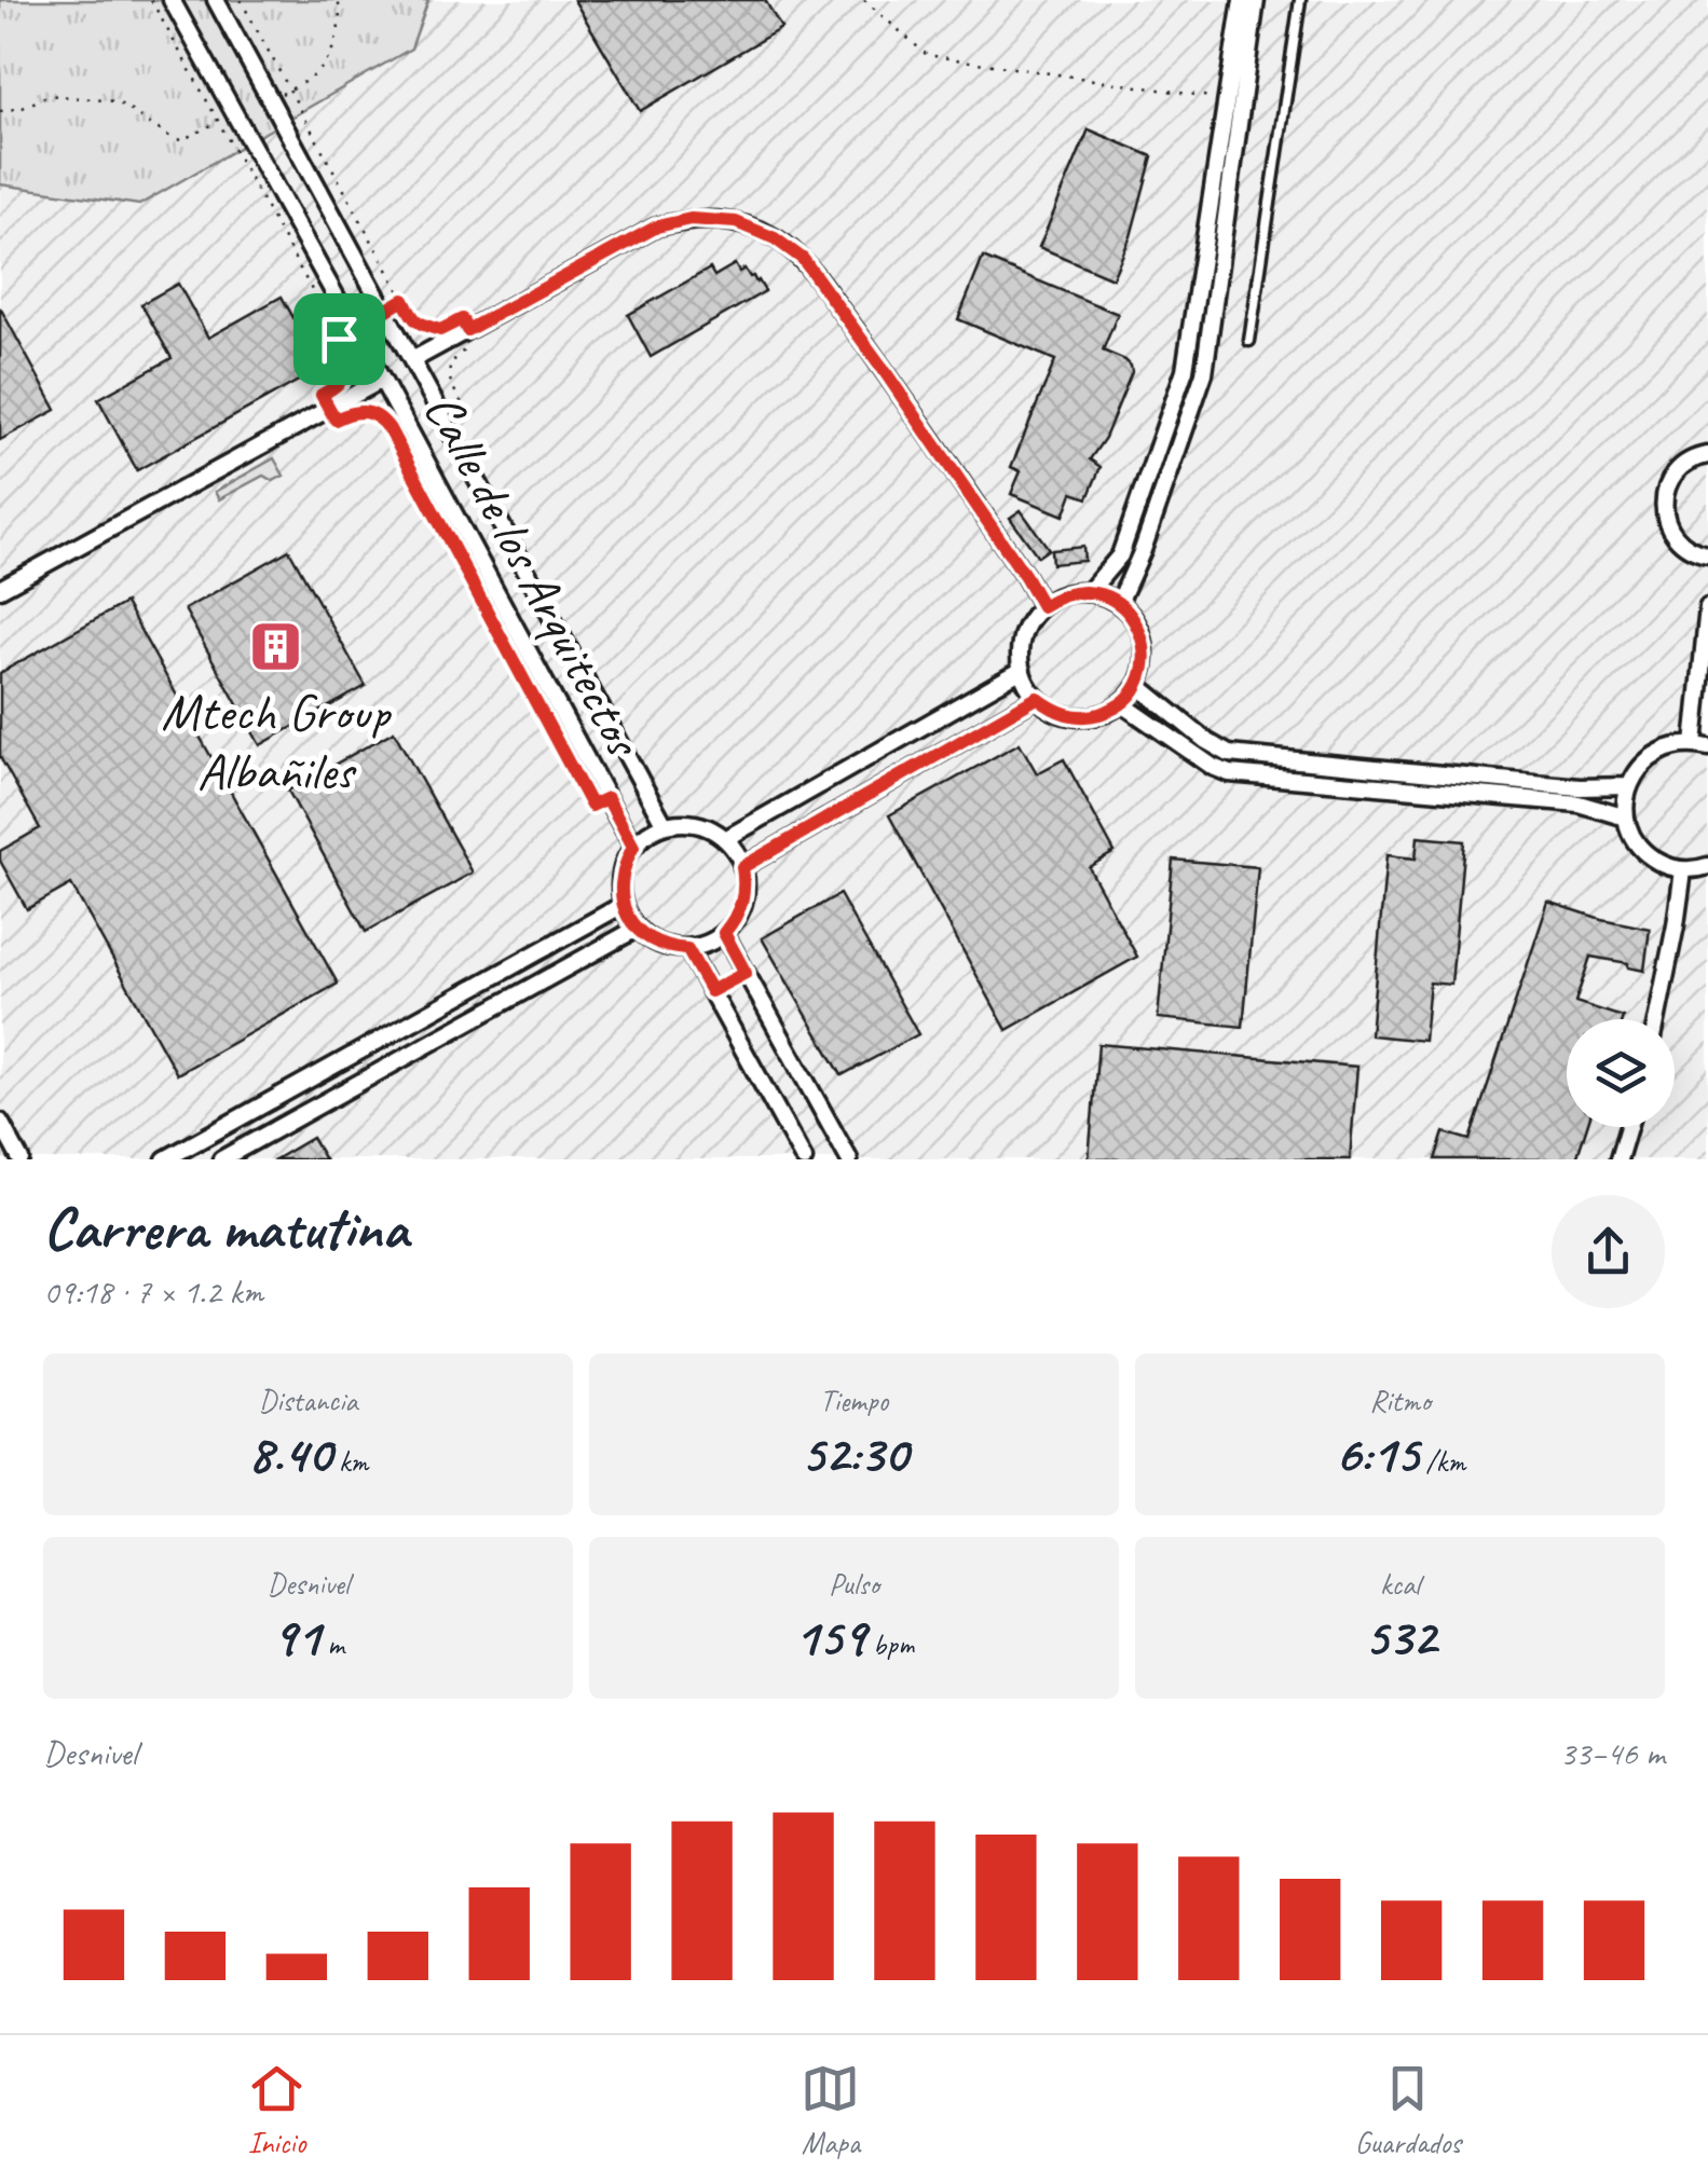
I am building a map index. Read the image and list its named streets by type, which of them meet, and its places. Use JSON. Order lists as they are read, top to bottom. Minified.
{"streets":{"street":["Calle de los Arquitectos"]},"places":{"building":["Mtech Group Albañiles"]},"page":{"heading":["Carrera matutina","09:18 · 7 × 1.2 km"],"stats":[["Distancia","8.40 km"],["Tiempo","52:30"],["Ritmo","6:15 /km"],["Desnivel","91 m"],["Pulso","159 bpm"],["kcal","532"]],"chart":["Desnivel","33–46 m"],"tabs":["Inicio","Mapa","Guardados"]}}
